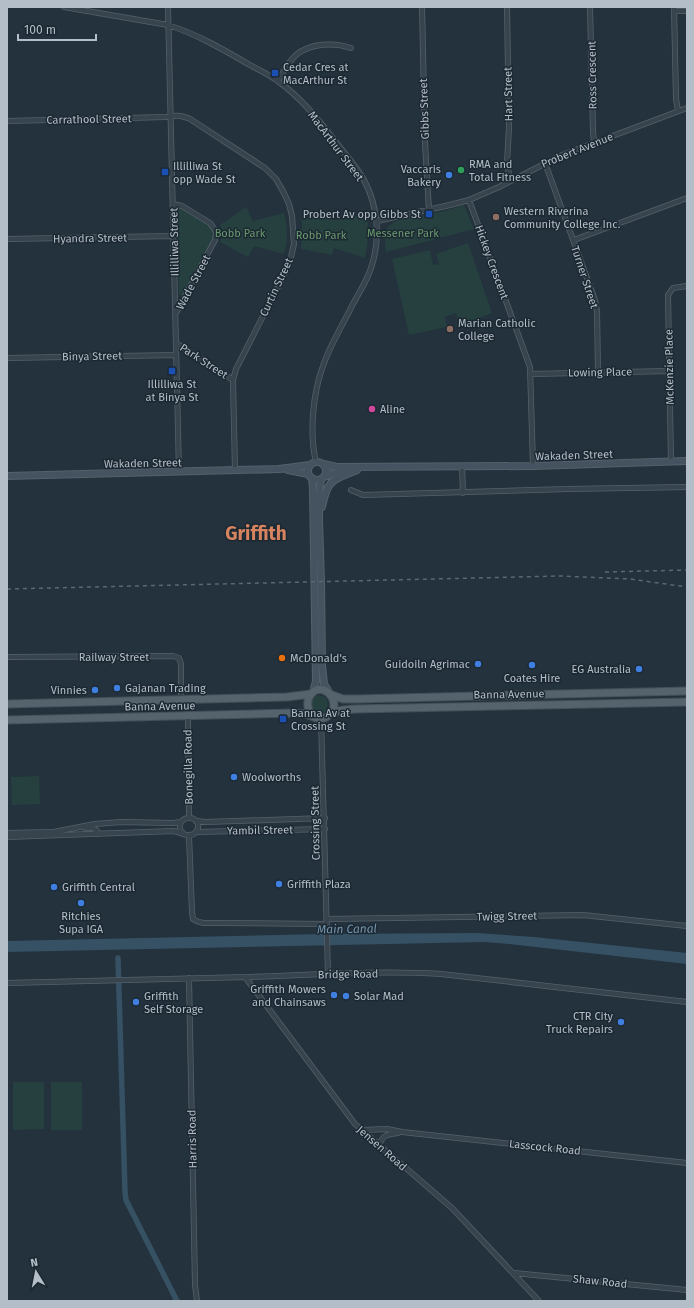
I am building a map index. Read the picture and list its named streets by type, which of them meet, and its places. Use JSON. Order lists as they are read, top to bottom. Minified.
{"streets":{"main road":["Wakaden Street","Banna Avenue"],"street":["Ross Crescent","Hart Street","Gibbs Street","Carrathool Street","MacArthur Street","Probert Avenue","Hyandra Street","Illilliwa Street","Hickey Crescent","Turner Street","Wade Street","Curtin Street","Binya Street","Park Street","McKenzie Place","Lowing Place","Railway Street","Bonegilla Road","Crossing Street","Yambil Street","Twigg Street","Bridge Road","Harris Road","Lasscock Road","Jensen Road","Shaw Road"]},"crossings":[["Ross Crescent","Probert Avenue"],["Hart Street","Probert Avenue"],["Gibbs Street","Probert Avenue"],["Carrathool Street","Illilliwa Street"],["Carrathool Street","Curtin Street"],["MacArthur Street","Probert Avenue"],["MacArthur Street","Illilliwa Street"],["MacArthur Street","Wakaden Street"],["Probert Avenue","Hickey Crescent"],["Probert Avenue","Turner Street"],["Hyandra Street","Illilliwa Street"],["Illilliwa Street","Wade Street"],["Illilliwa Street","Curtin Street"],["Illilliwa Street","Binya Street"],["Illilliwa Street","Park Street"],["Illilliwa Street","Wakaden Street"],["Hickey Crescent","Lowing Place"],["Hickey Crescent","Wakaden Street"],["Turner Street","Lowing Place"],["Curtin Street","Park Street"],["Curtin Street","Wakaden Street"],["McKenzie Place","Lowing Place"],["McKenzie Place","Wakaden Street"],["Railway Street","Banna Avenue"],["Banna Avenue","Bonegilla Road"],["Banna Avenue","Crossing Street"],["Bonegilla Road","Yambil Street"],["Bonegilla Road","Twigg Street"],["Crossing Street","Yambil Street"],["Crossing Street","Twigg Street"],["Crossing Street","Bridge Road"],["Yambil Street","Twigg Street"],["Bridge Road","Harris Road"],["Bridge Road","Jensen Road"],["Lasscock Road","Jensen Road"],["Jensen Road","Shaw Road"]],"districts":["Griffith"],"water":["Main Canal"],"parks":["Bobb Park","Messener Park","Robb Park"],"places":{"transit":["Cedar Cres at MacArthur St","Illilliwa St opp Wade St","Probert Av opp Gibbs St","Illilliwa St at Binya St","Banna Av at Crossing St"],"other":["RMA and Total Fitness","Vaccaris Bakery","Western Riverina Community College Inc.","Marian Catholic College","Aline","McDonald's","Guidoiln Agrimac","Coates Hire","EG Australia","Gajanan Trading","Vinnies","Woolworths","Griffith Plaza","Griffith Central","Ritchies Supa IGA","Griffith Mowers and Chainsaws","Solar Mad","Griffith Self Storage","CTR City Truck Repairs"]},"scale_bar":"100 m","north":"top"}
